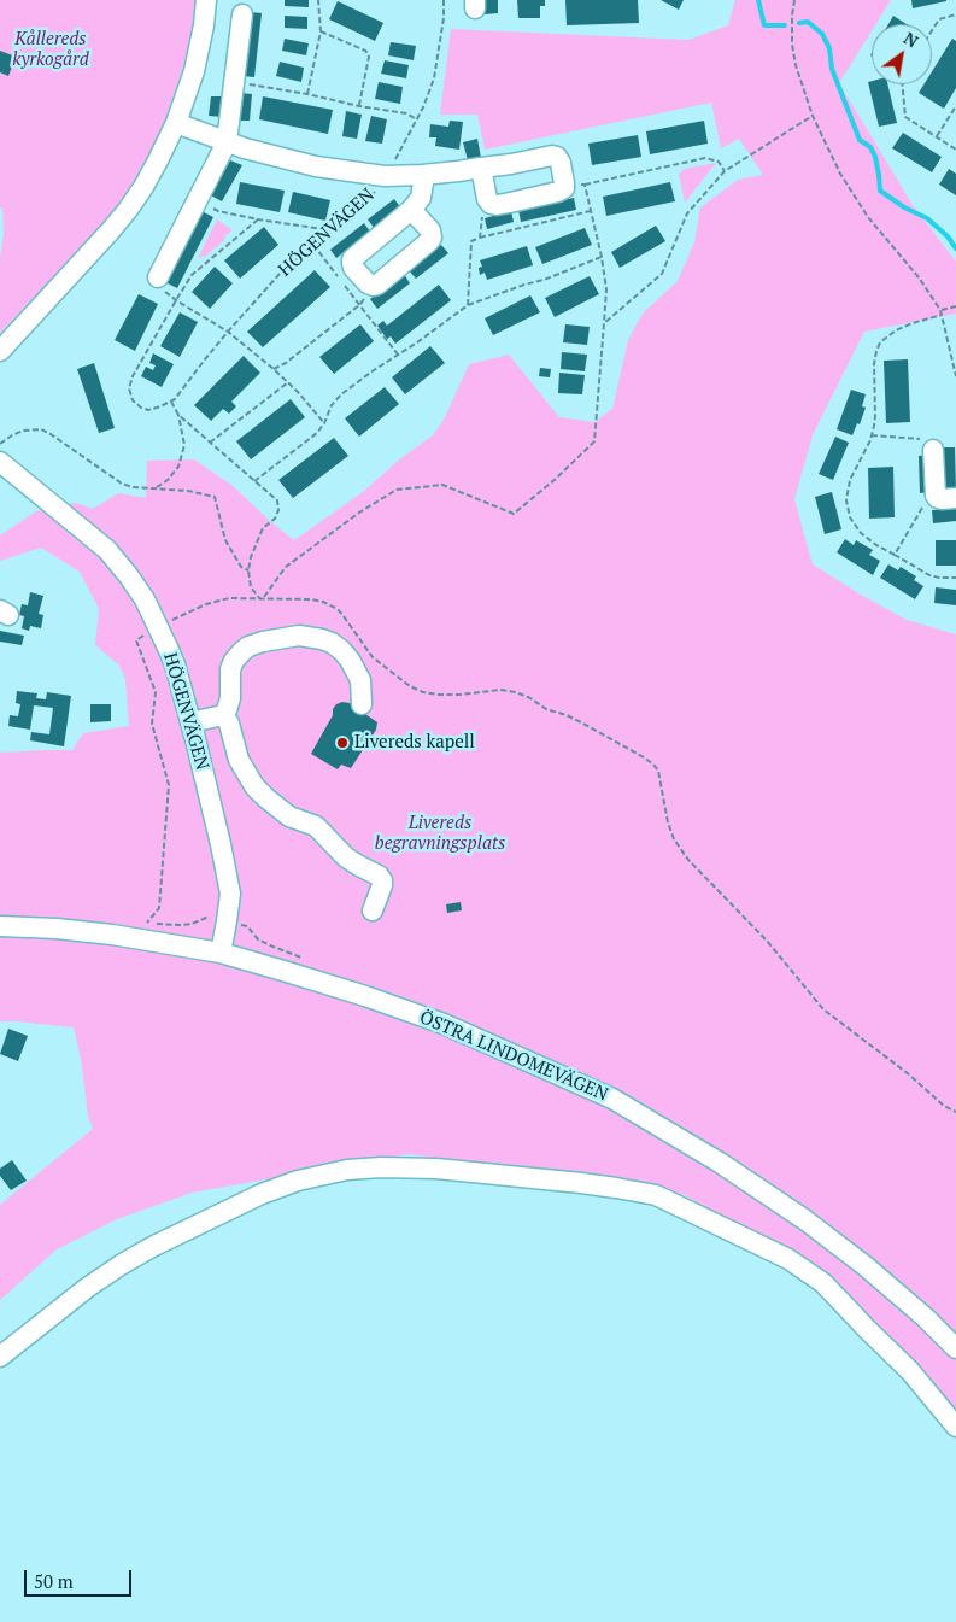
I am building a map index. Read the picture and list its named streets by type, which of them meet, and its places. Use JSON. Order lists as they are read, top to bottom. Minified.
{"streets":{"street":["HÖGENVÄGEN","ÖSTRA LINDOMEVÄGEN"]},"crossings":[["HÖGENVÄGEN","ÖSTRA LINDOMEVÄGEN"]],"parks":["Kållereds kyrkogård","Livereds begravningsplats"],"places":["Livereds kapell"],"scale_bar":"50 m","north":"top right"}
